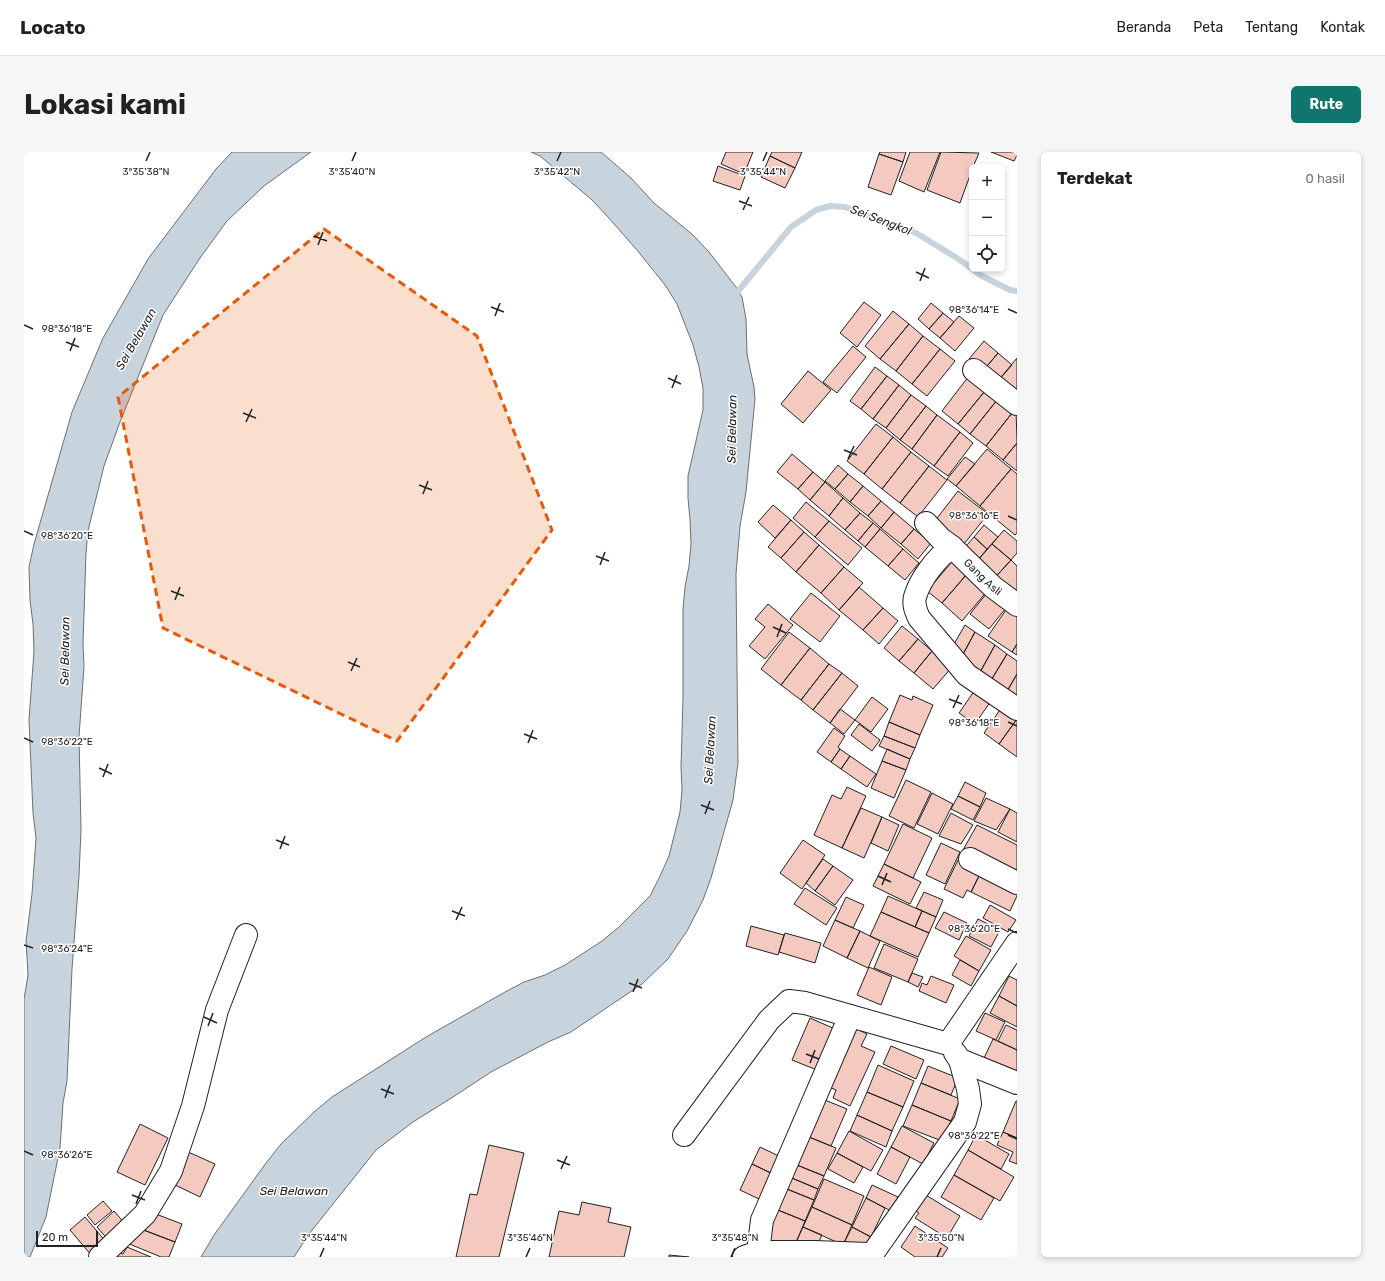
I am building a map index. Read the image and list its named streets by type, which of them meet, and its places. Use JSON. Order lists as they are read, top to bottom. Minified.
{"streets":{"street":["Gang Asli"]},"water":["Sei Sengkol","Sei Belawan"],"scale_bar":"20 m","page":{"header":"Locato","nav":["Beranda","Peta","Tentang","Kontak"],"buttons":"Rute","title":"Lokasi kami","heading":["Terdekat","0 hasil"],"map_buttons":["+","−"],"scale":"20 m"},"coordinates":["3°35'38\"N","3°35'40\"N","3°35'42\"N","3°35'44\"N","98°36'14\"E","98°36'18\"E","98°36'16\"E","98°36'20\"E","98°36'22\"E","98°36'24\"E","98°36'26\"E","3°35'46\"N","3°35'48\"N","3°35'50\"N"]}
